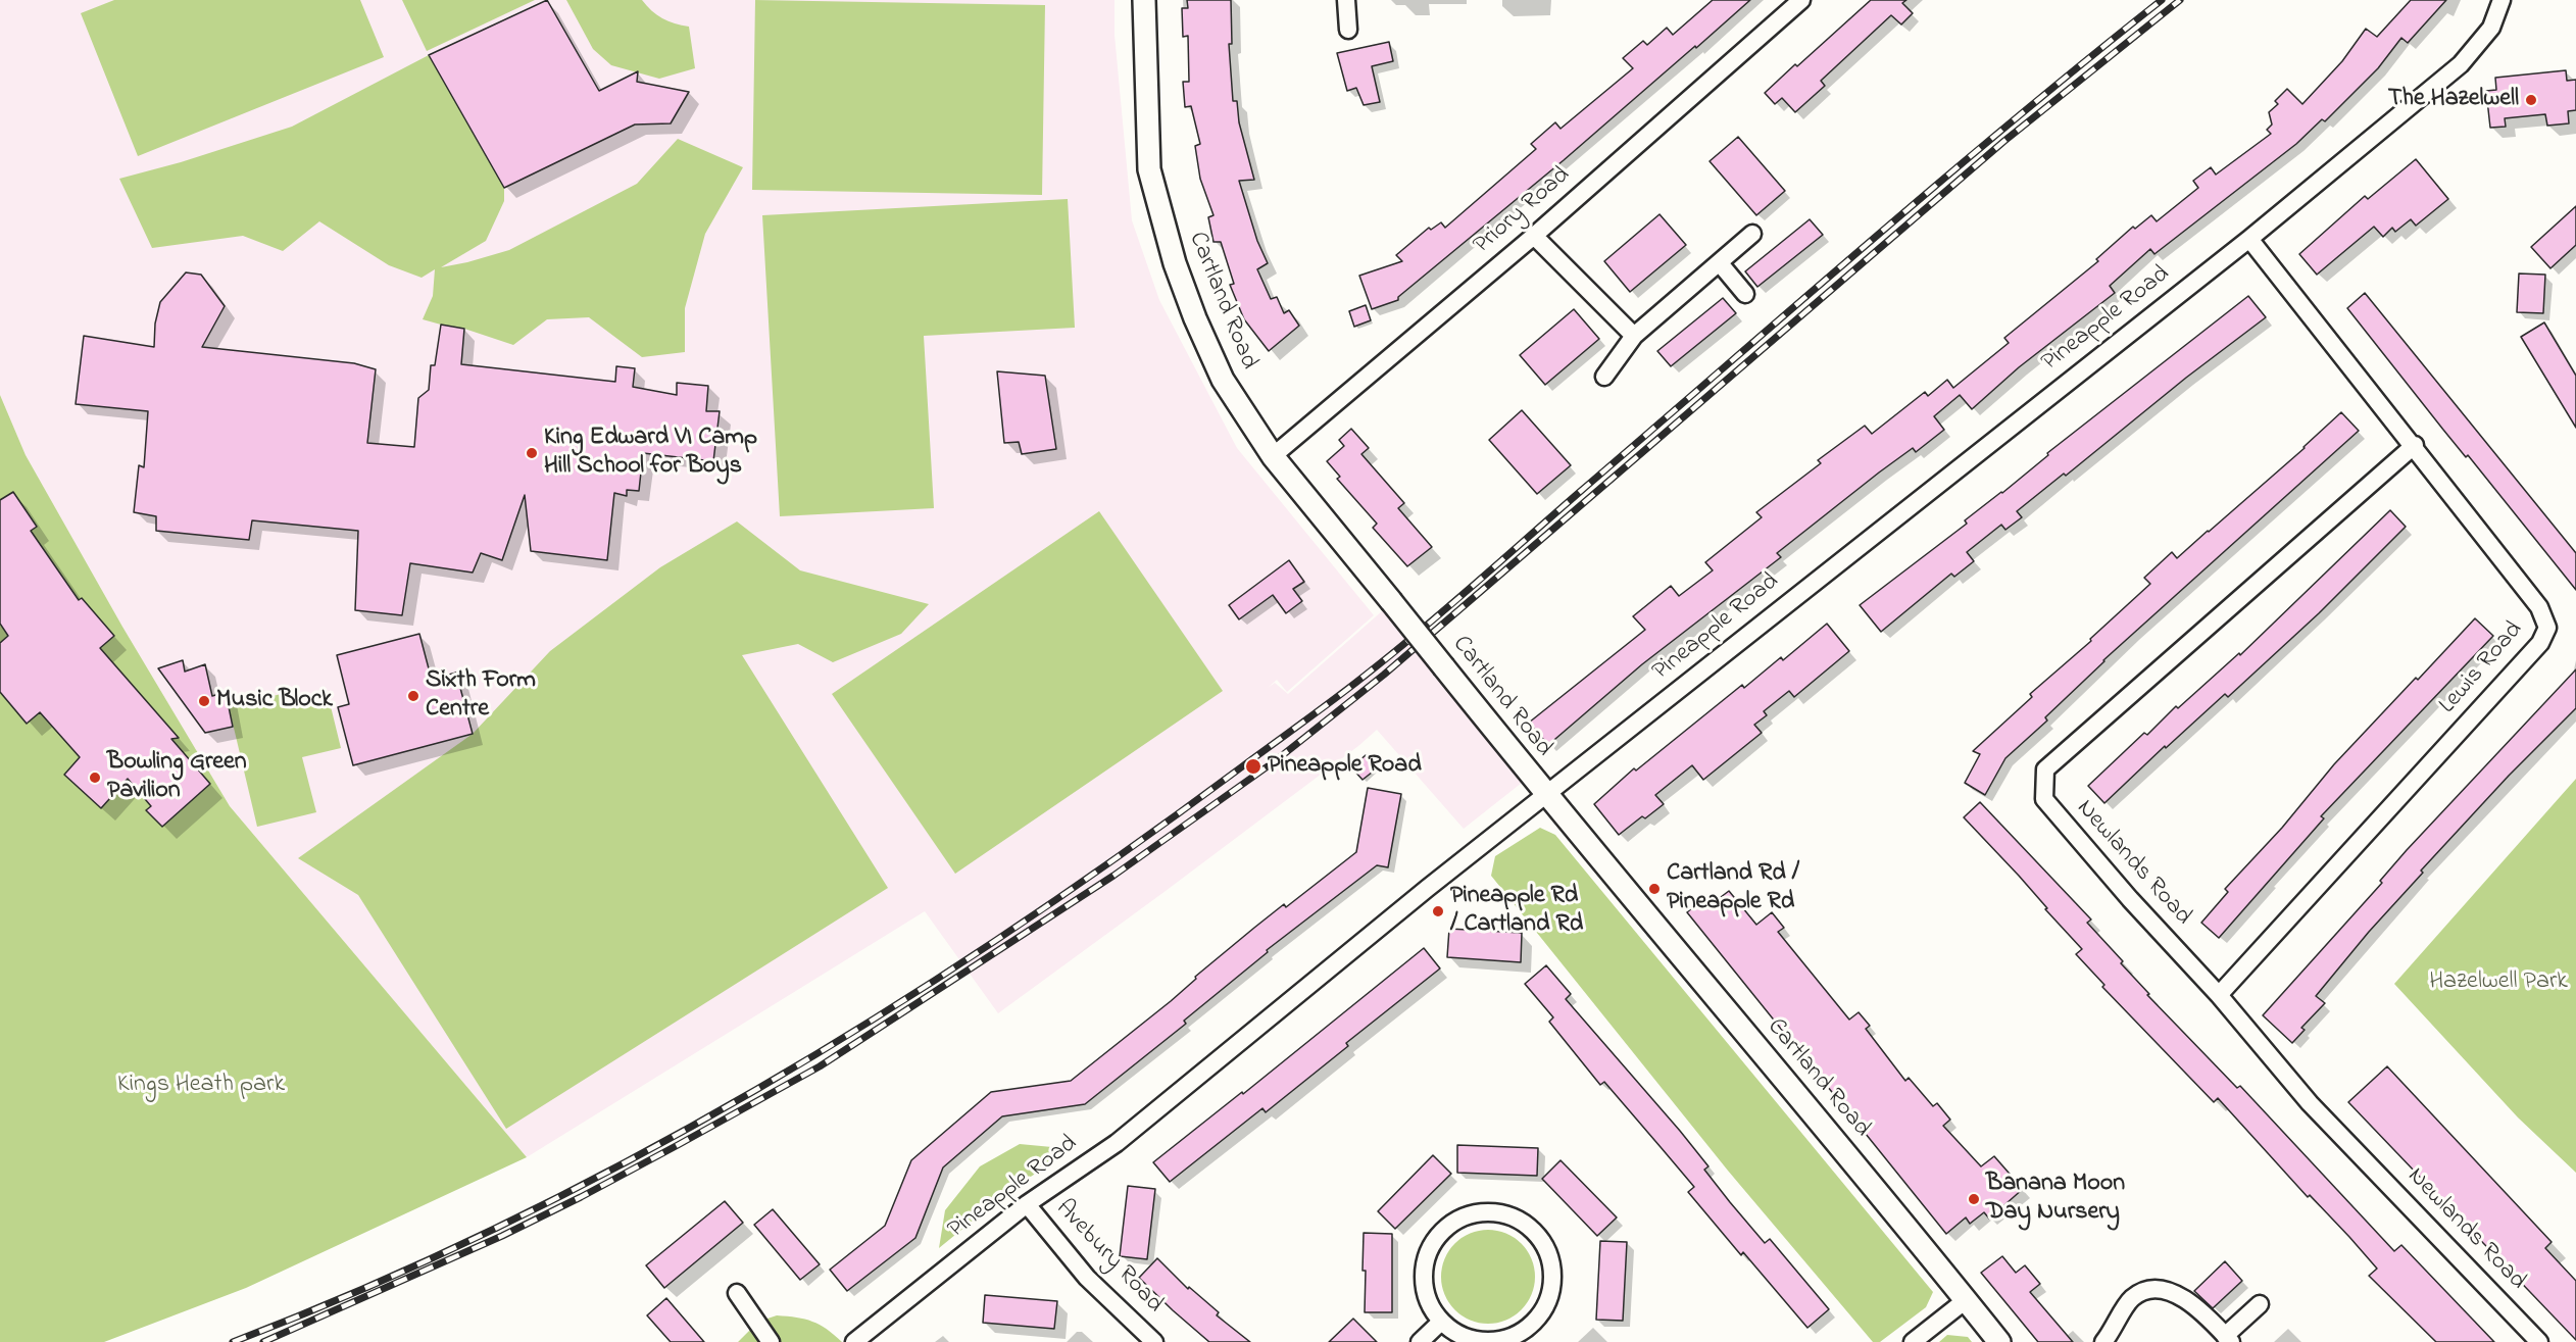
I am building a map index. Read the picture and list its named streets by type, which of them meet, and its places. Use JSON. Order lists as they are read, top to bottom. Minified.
{"streets":{"street":["Priory Road","Cartland Road","Pineapple Road","Lewis Road","Newlands Road","Avebury Road"]},"crossings":[["Priory Road","Cartland Road"],["Cartland Road","Pineapple Road"],["Pineapple Road","Lewis Road"],["Pineapple Road","Avebury Road"],["Lewis Road","Newlands Road"]],"parks":["Hazelwell Park","Kings Heath park"],"places":["The Hazelwell","King Edward VI Camp Hill School for Boys","Sixth Form Centre","Music Block","Pineapple Road","Bowling Green Pavilion","Cartland Rd / Pineapple Rd","Pineapple Rd / Cartland Rd","Banana Moon Day Nursery"]}
